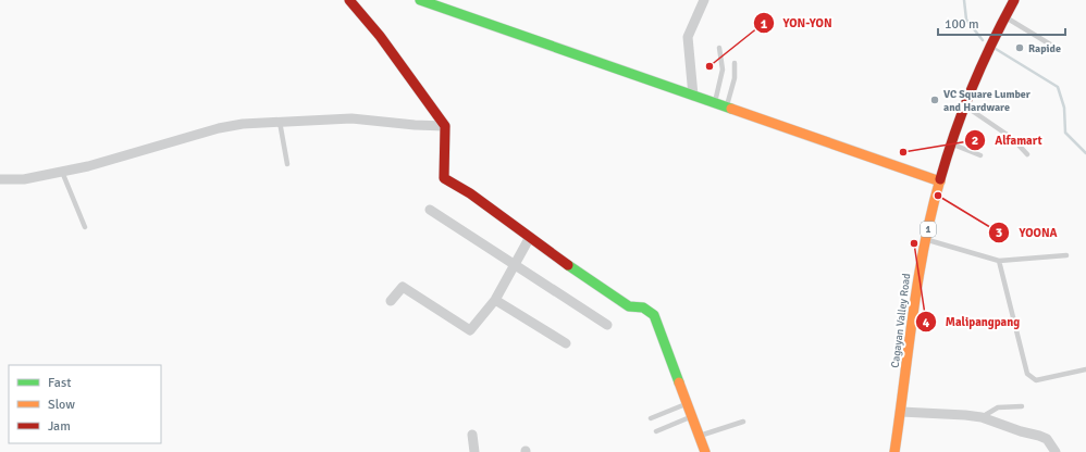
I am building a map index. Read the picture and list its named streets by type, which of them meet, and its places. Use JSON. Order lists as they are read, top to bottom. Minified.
{"streets":{"main road":["1","Cagayan Valley Road"]},"places":["Rapide","YON-YON","VC Square Lumber and Hardware","Alfamart","YOONA","Malipangpang"],"legend":["Fast","Slow","Jam"],"scale_bar":"100 m"}
